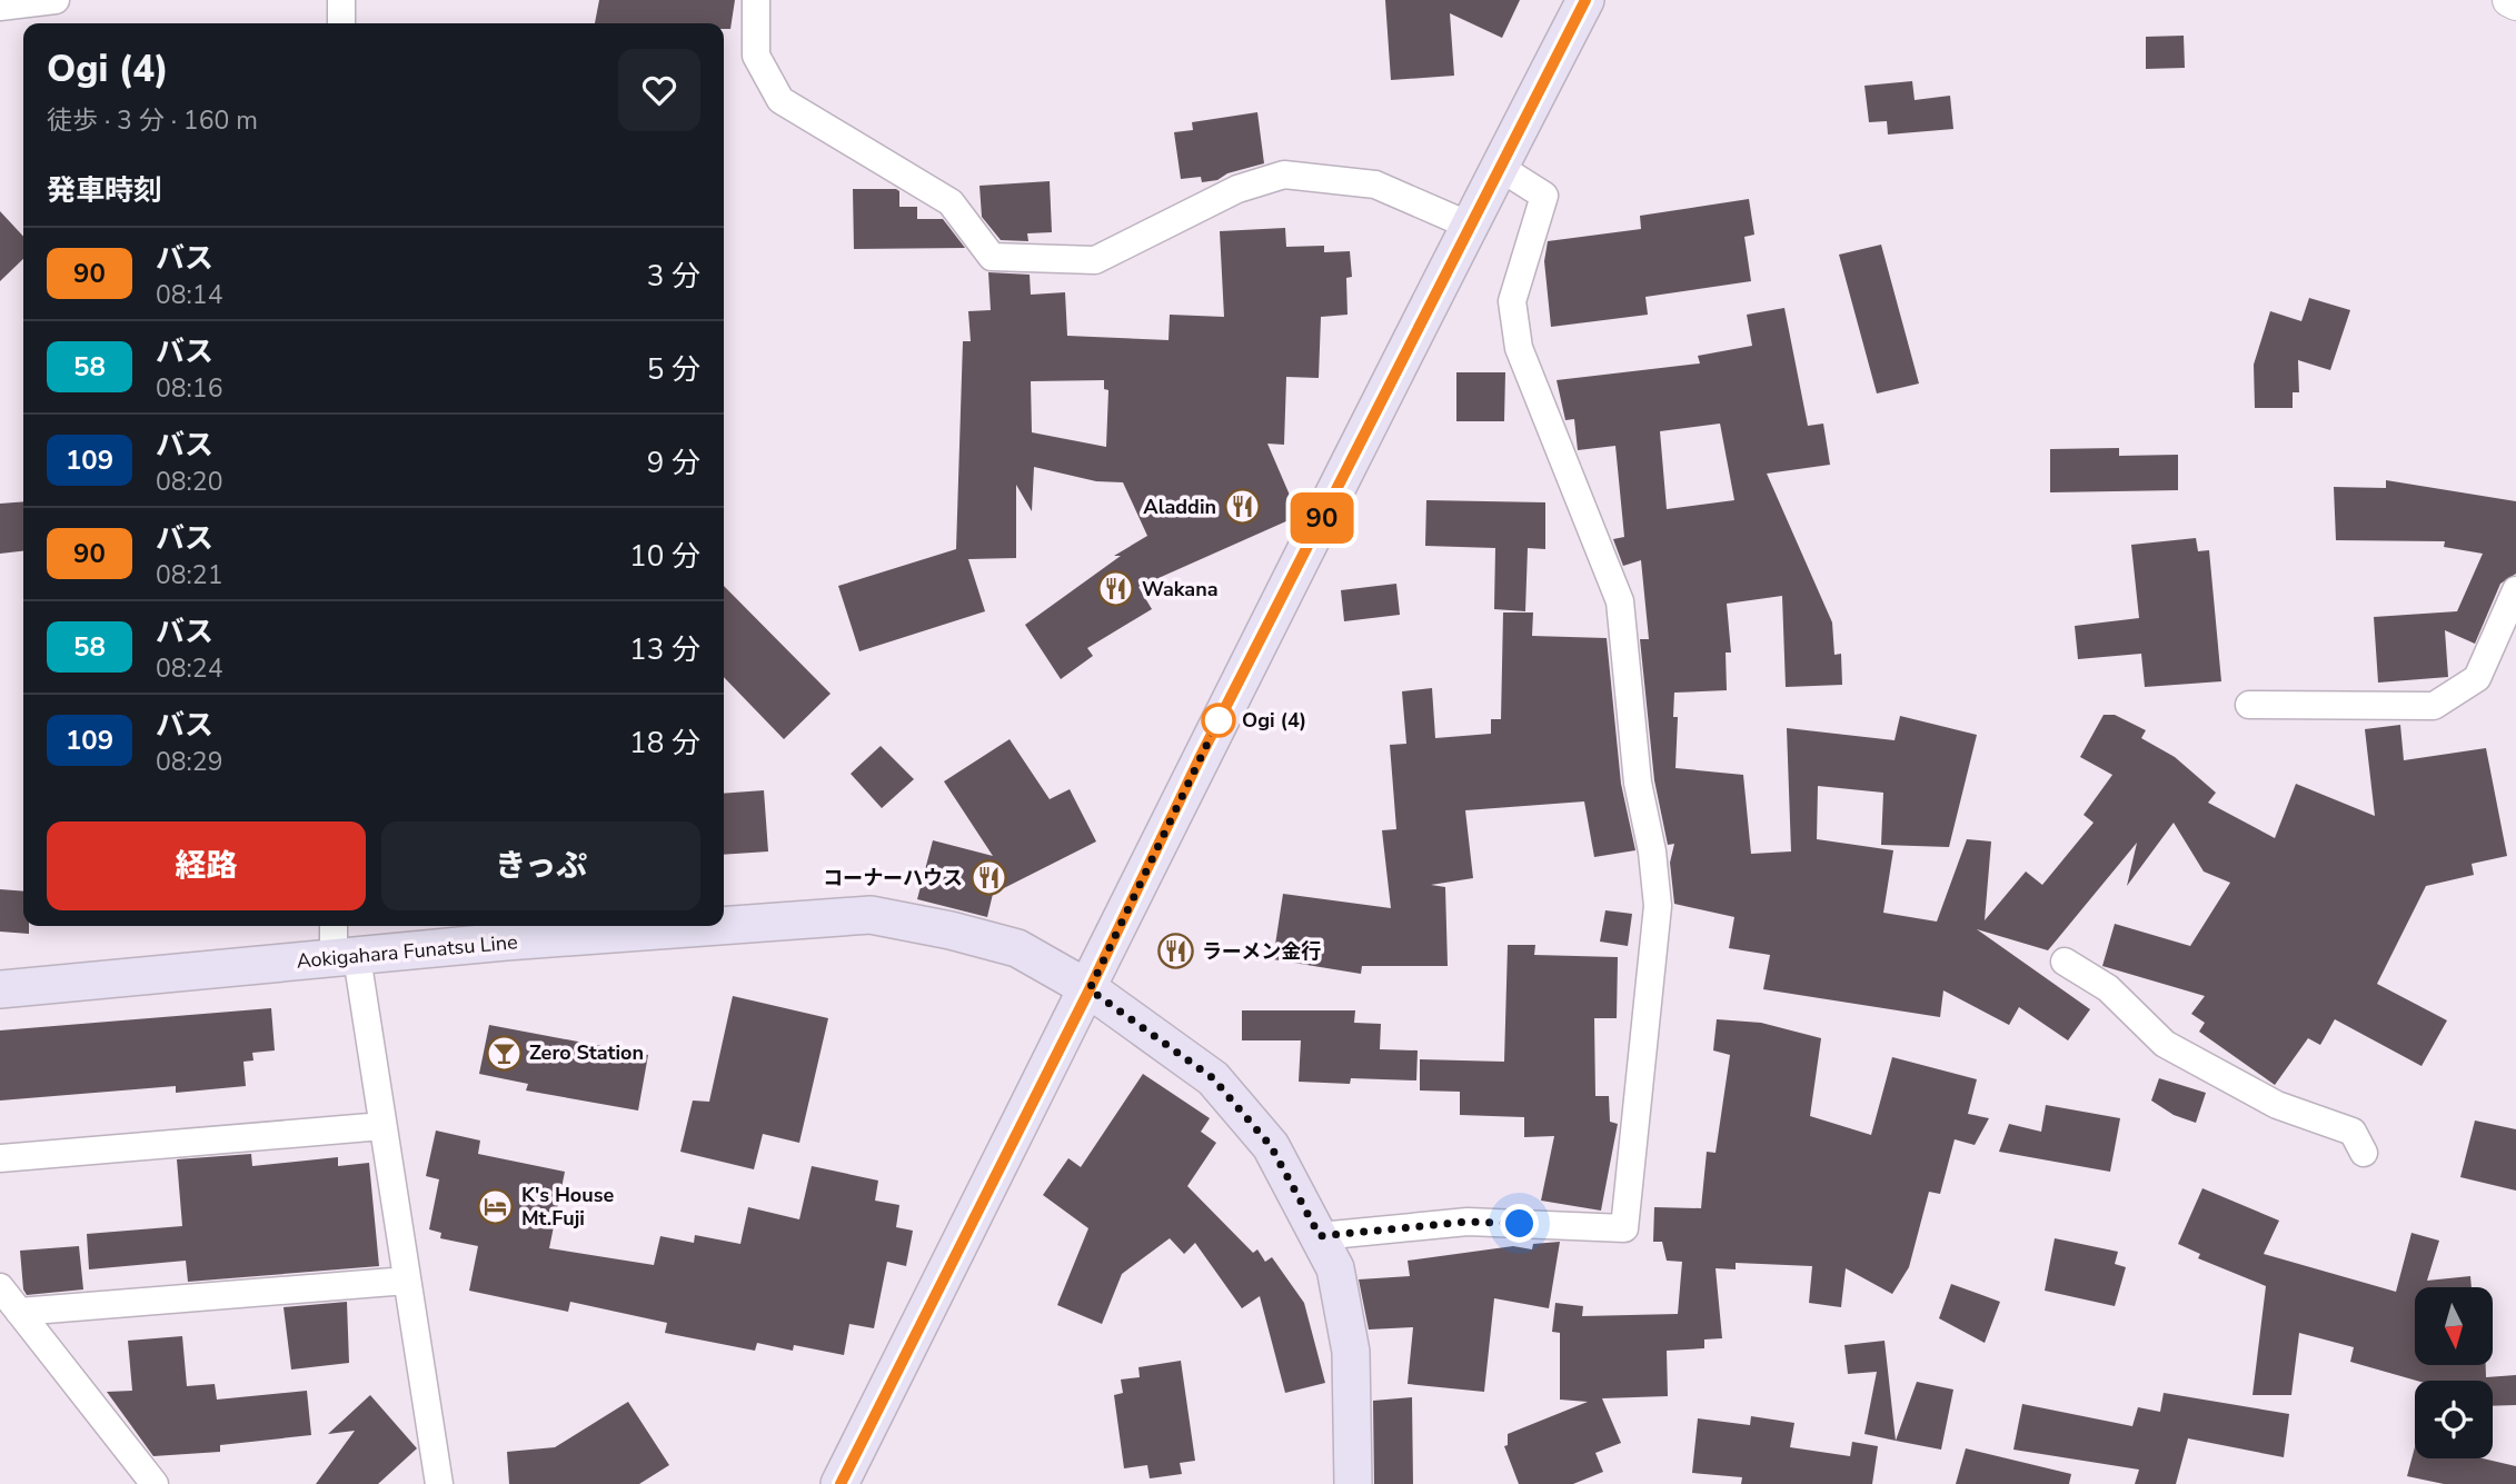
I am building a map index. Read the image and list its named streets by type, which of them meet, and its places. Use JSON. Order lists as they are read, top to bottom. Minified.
{"streets":{"main road":["Aokigahara Funatsu Line"]},"places":{"restaurant":["Aladdin","Wakana","コーナーハウス","ラーメン金行"],"other":["Ogi (4)"],"bar":["Zero Station"],"hotel":["K's House Mt.Fuji"]},"lines":["bus line 90"],"north":"bottom","page":{"on_map":"90","heading":[["Ogi (4)","徒歩 · 3 分 · 160 m"],"発車時刻"],"list":[{"mark":"90","name":"バス","note":"08:14","value":"3 分"},{"mark":"58","name":"バス","note":"08:16","value":"5 分"},{"mark":"109","name":"バス","note":"08:20","value":"9 分"},{"mark":"90","name":"バス","note":"08:21","value":"10 分"},{"mark":"58","name":"バス","note":"08:24","value":"13 分"},{"mark":"109","name":"バス","note":"08:29","value":"18 分"}],"buttons":["経路","きっぷ"]}}
